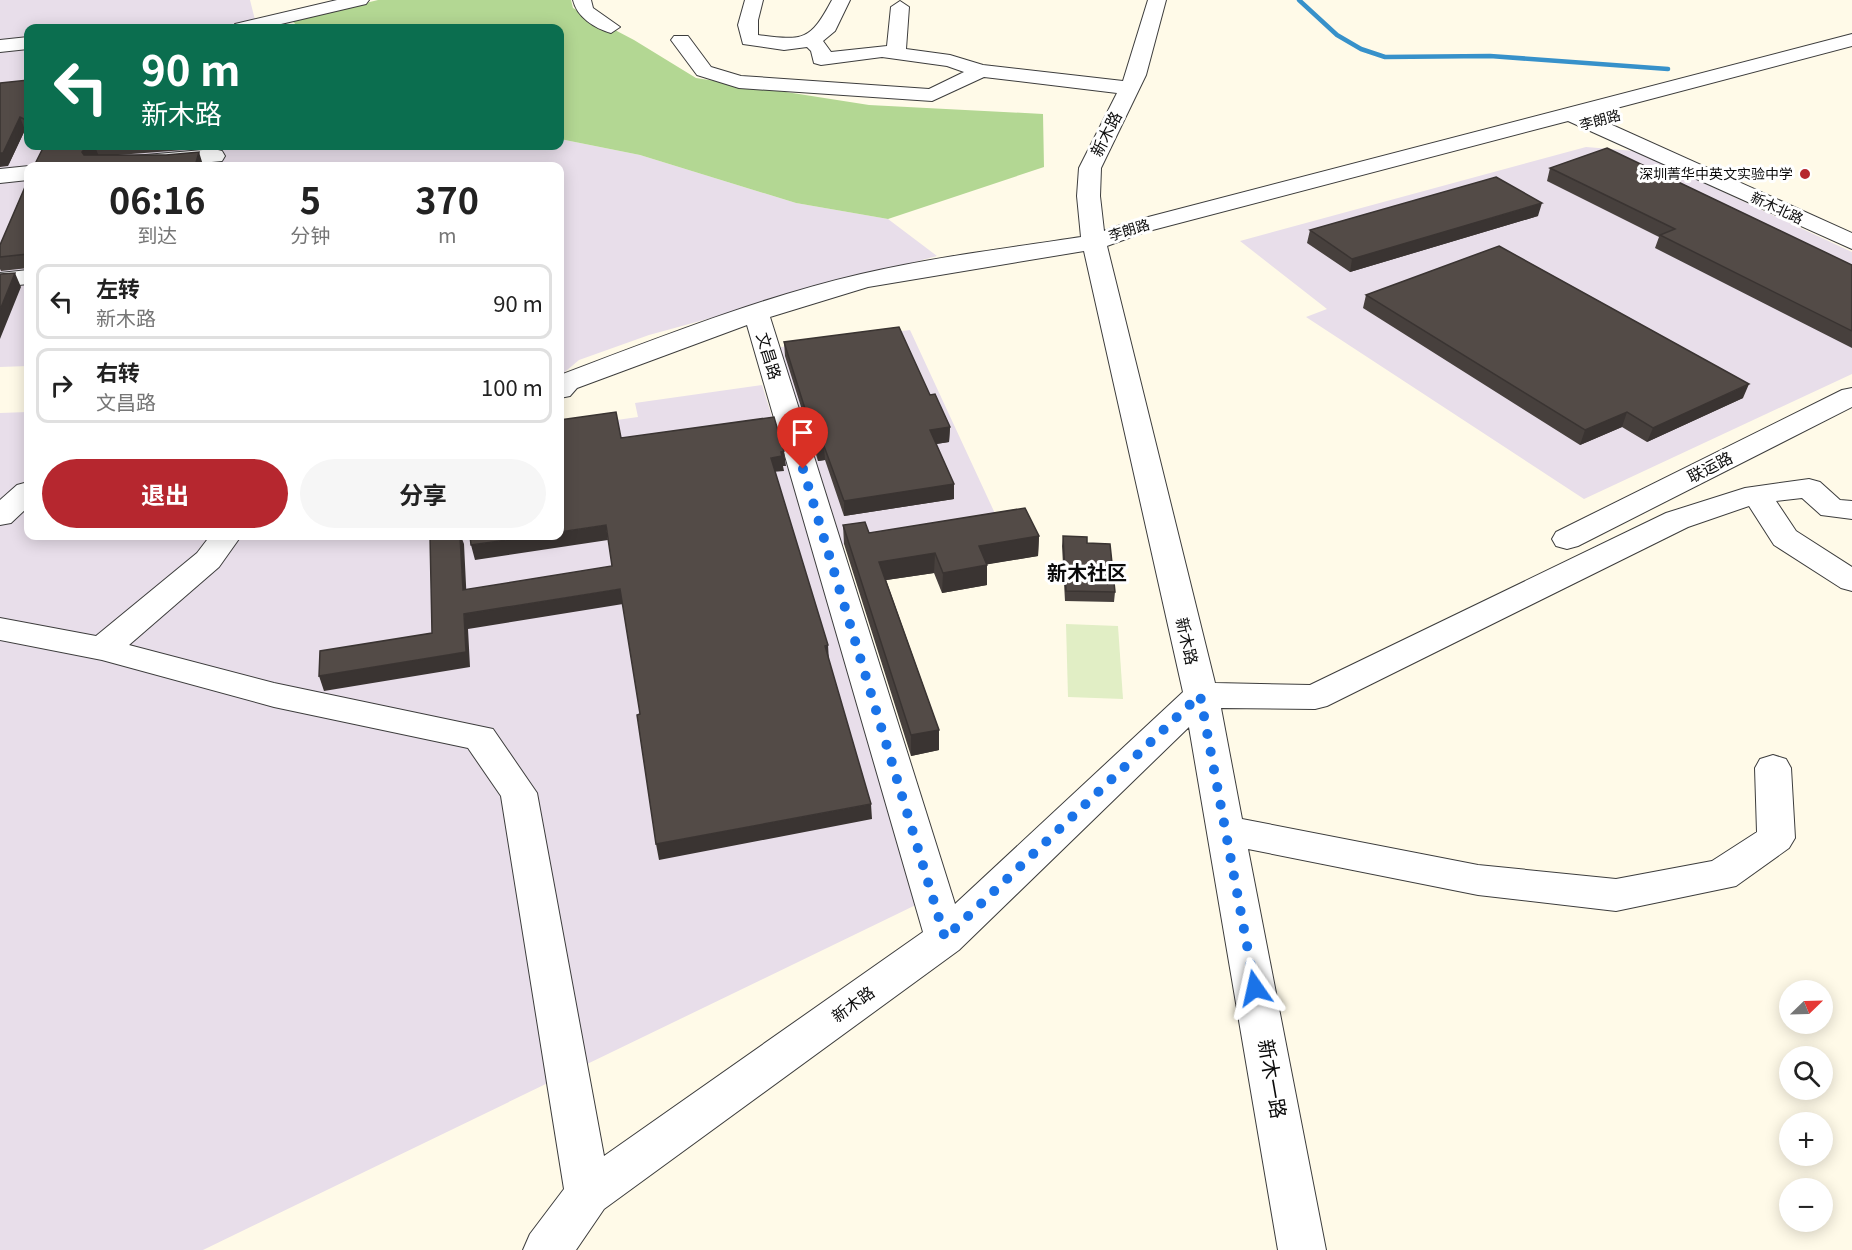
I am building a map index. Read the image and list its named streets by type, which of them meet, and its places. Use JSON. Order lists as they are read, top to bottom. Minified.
{"streets":{"street":["李朗路","新木路","新木北路","文昌路","联运路","新木一路"]},"crossings":[["李朗路","新木路"],["李朗路","新木北路"],["李朗路","文昌路"],["新木路","文昌路"],["新木路","新木一路"]],"districts":["新木社区"],"places":["深圳菁华中英文实验中学"],"north":"top right","page":{"turn":["90 m","新木路"],"eta":["06:16","到达","5","分钟","370","m"],"list":[{"name":"左转","note":"新木路","value":"90 m"},{"name":"右转","note":"文昌路","value":"100 m"}],"buttons":["退出","分享"],"map_buttons":["+","−"]}}
